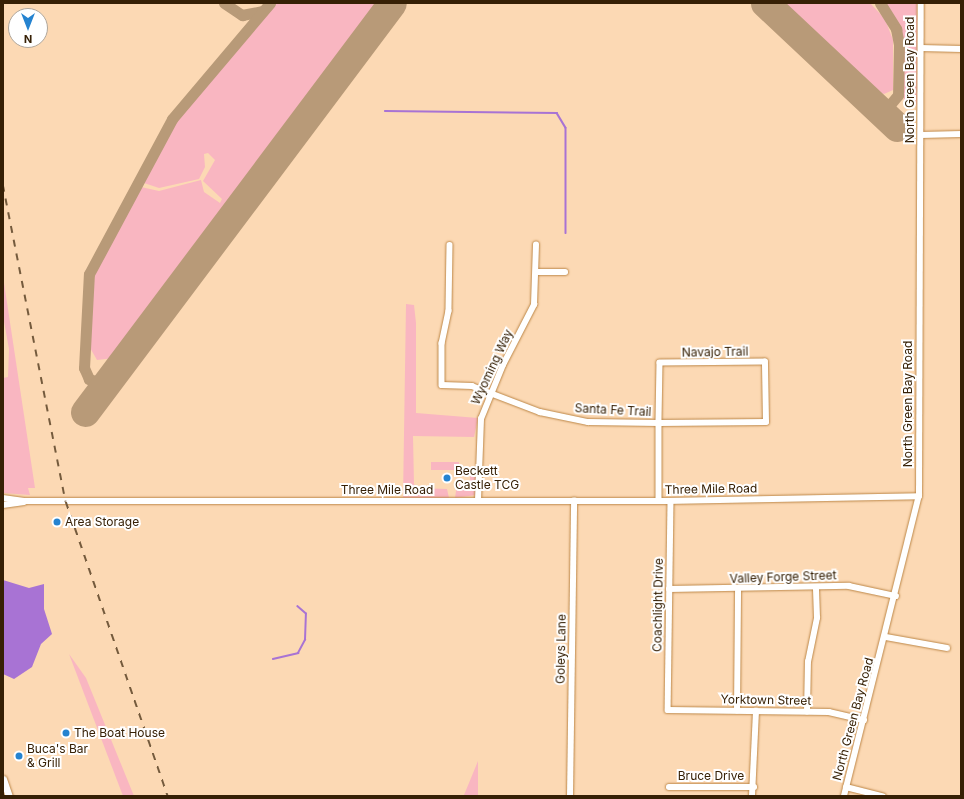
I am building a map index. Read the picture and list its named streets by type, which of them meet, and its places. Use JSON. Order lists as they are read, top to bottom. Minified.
{"streets":{"street":["North Green Bay Road","Navajo Trail","Wyoming Way","Santa Fe Trail","Three Mile Road","Valley Forge Street","Coachlight Drive","Goleys Lane","Yorktown Street","Bruce Drive"]},"crossings":[["North Green Bay Road","Three Mile Road"],["North Green Bay Road","Valley Forge Street"],["North Green Bay Road","Yorktown Street"],["Navajo Trail","Santa Fe Trail"],["Wyoming Way","Santa Fe Trail"],["Wyoming Way","Three Mile Road"],["Three Mile Road","Coachlight Drive"],["Three Mile Road","Goleys Lane"],["Valley Forge Street","Coachlight Drive"],["Coachlight Drive","Yorktown Street"]],"places":["Beckett Castle TCG","Area Storage","The Boat House","Buca's Bar & Grill"],"north":"bottom"}
